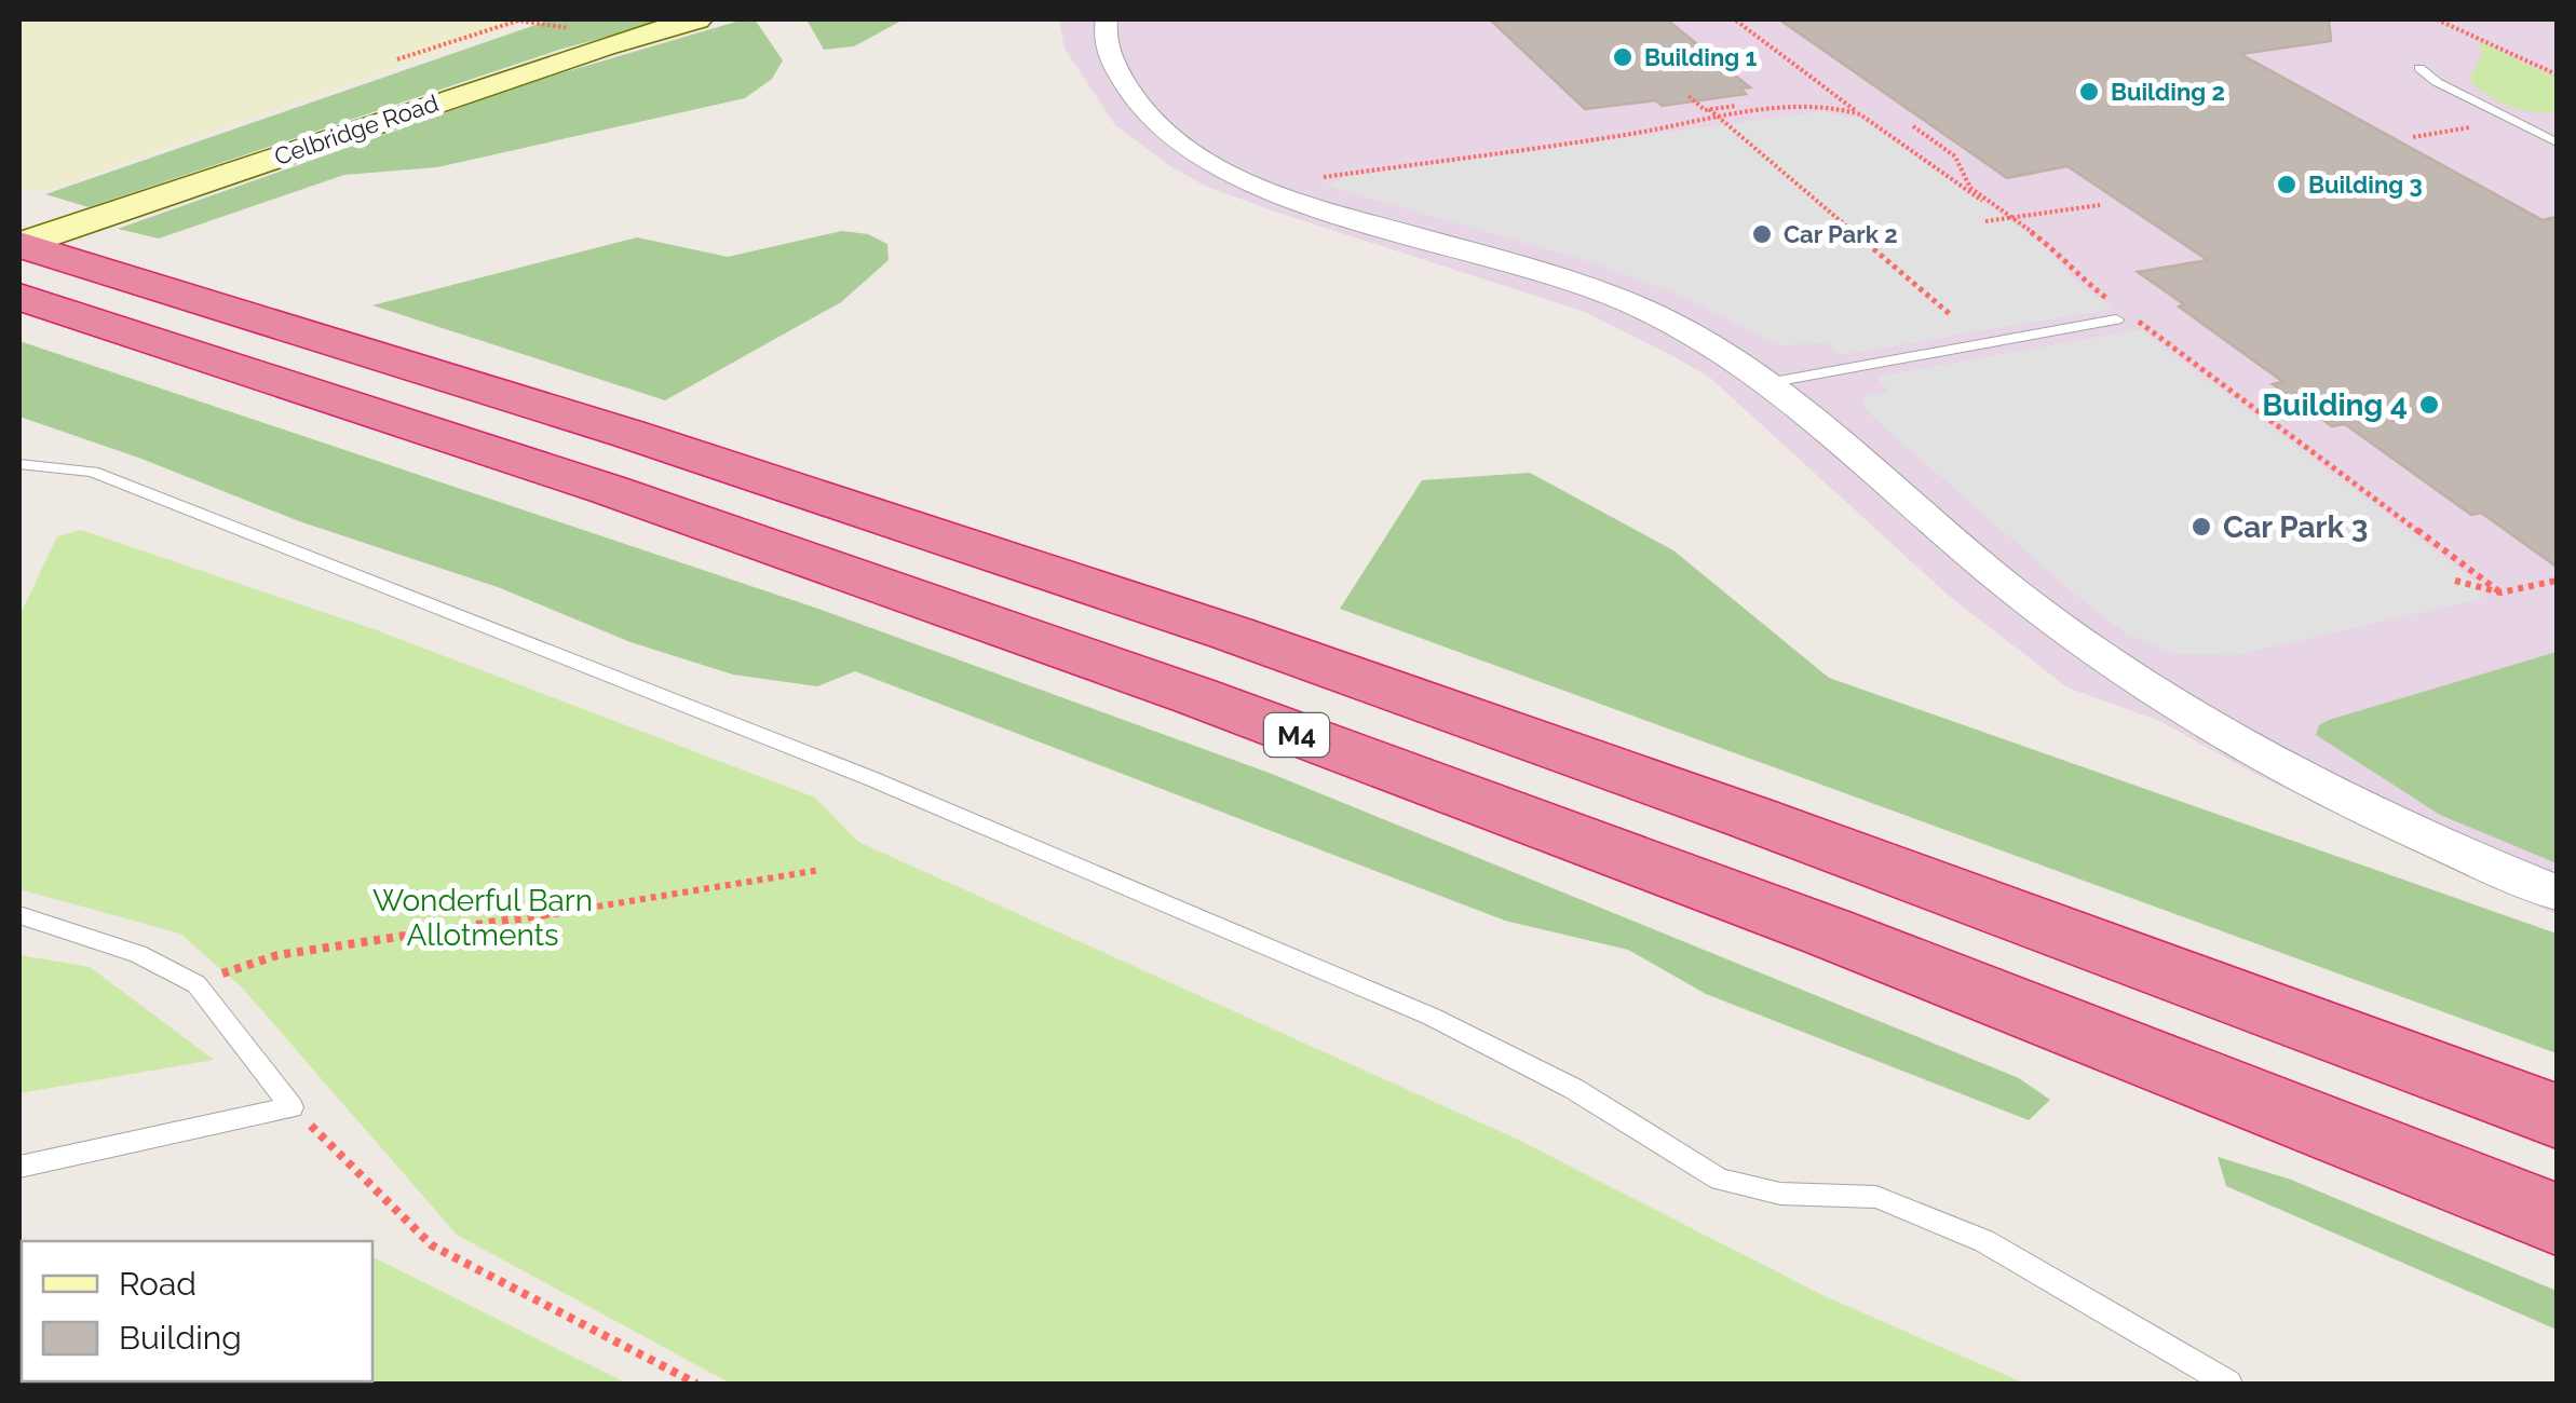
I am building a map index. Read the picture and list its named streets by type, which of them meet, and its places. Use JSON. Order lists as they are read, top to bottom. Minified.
{"streets":{"highway":["M4"],"main road":["Celbridge Road"]},"crossings":[["Celbridge Road","M4"]],"parks":["Wonderful Barn Allotments"],"places":["Building 1","Building 2","Building 3","Car Park 2","Building 4","Car Park 3"],"legend":["Road","Building"]}
